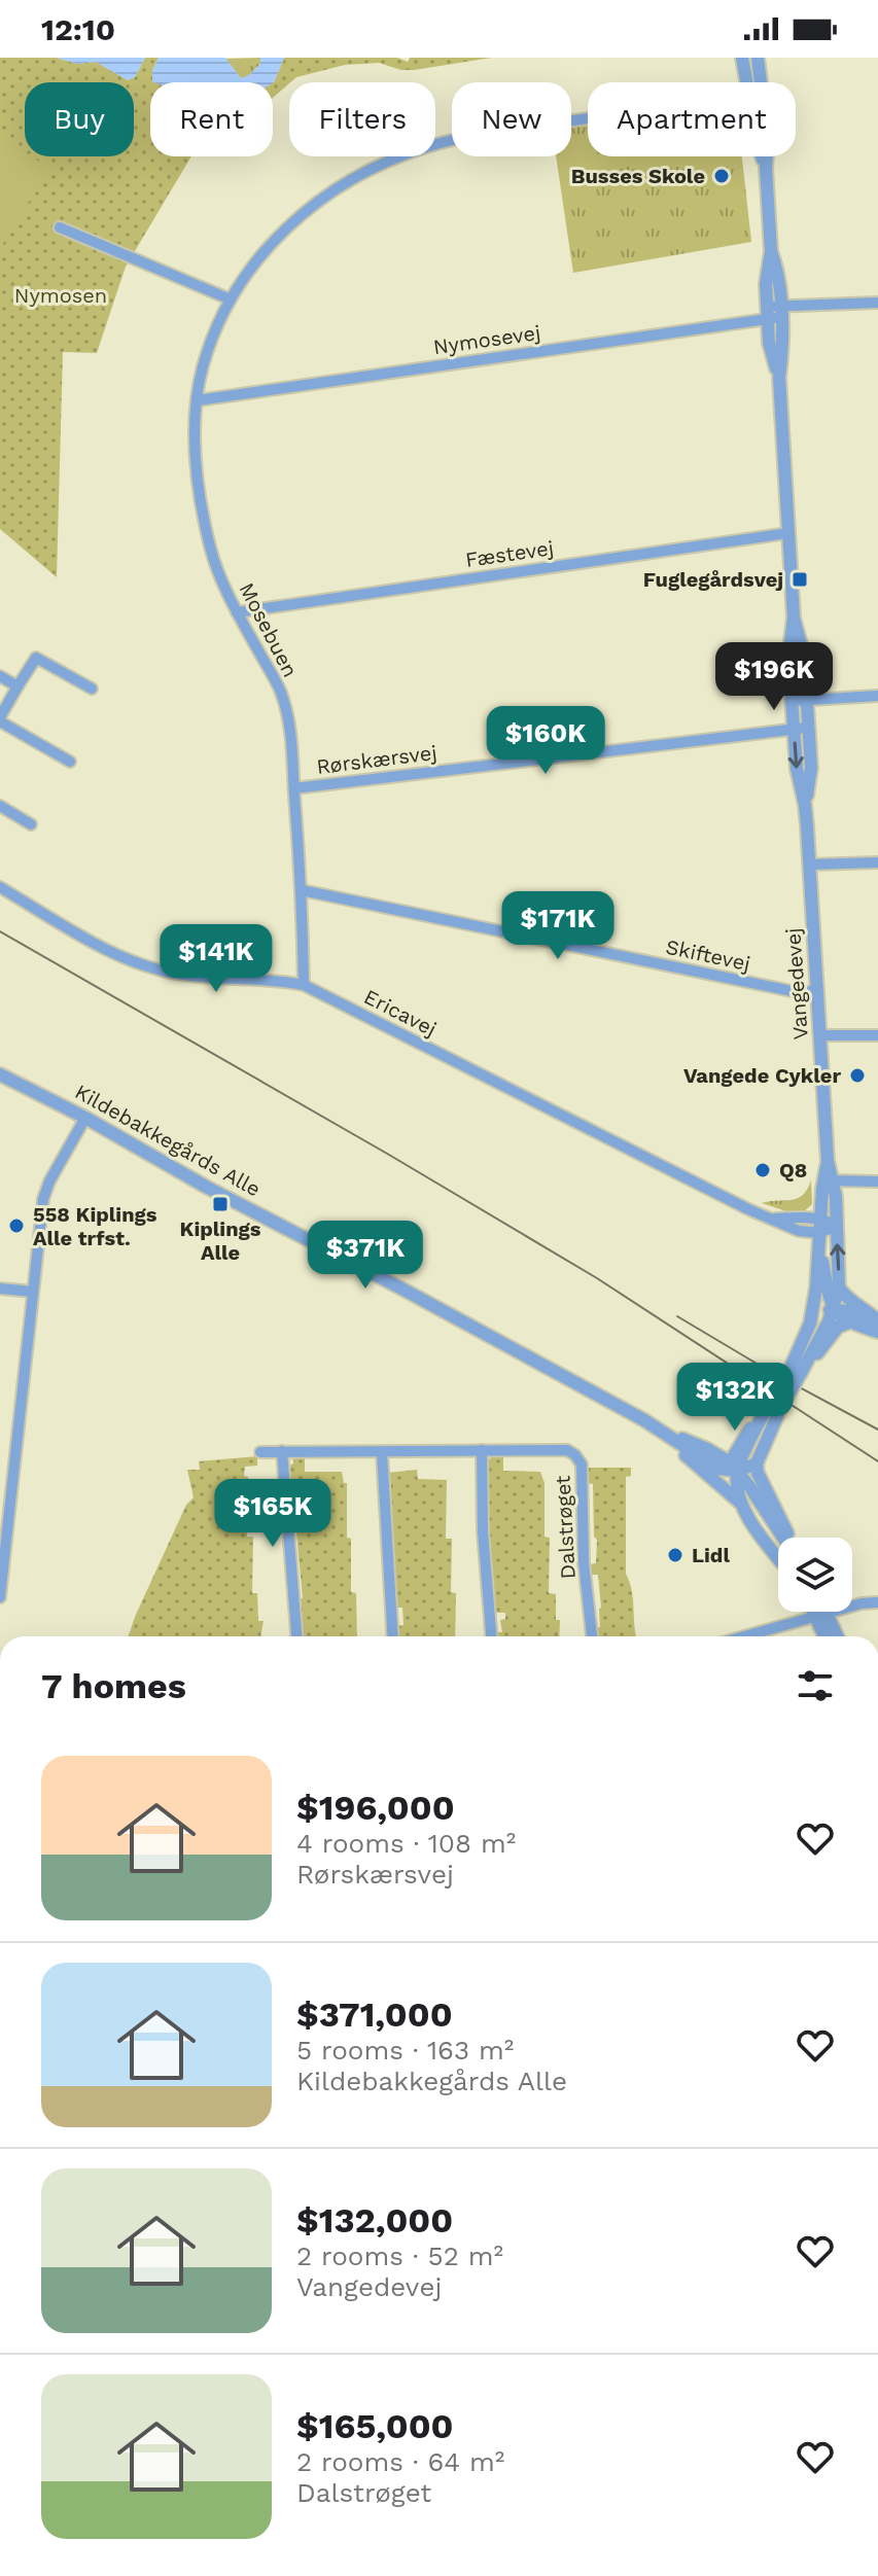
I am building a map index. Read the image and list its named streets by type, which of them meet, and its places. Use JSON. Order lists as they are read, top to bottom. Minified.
{"streets":{"street":["Nymosevej","Fæstevej","Mosebuen","Rørskærsvej","Skiftevej","Vangedevej","Ericavej","Kildebakkegårds Alle","Dalstrøget"]},"crossings":[["Nymosevej","Mosebuen"],["Nymosevej","Vangedevej"],["Fæstevej","Mosebuen"],["Fæstevej","Vangedevej"],["Mosebuen","Rørskærsvej"],["Mosebuen","Skiftevej"],["Mosebuen","Ericavej"],["Rørskærsvej","Vangedevej"],["Skiftevej","Vangedevej"],["Vangedevej","Ericavej"]],"parks":["Nymosen"],"places":{"other":["Busses Skole","Vangede Cykler","Q8","558 Kiplings Alle trfst.","Lidl"],"transit":["Fuglegårdsvej","Kiplings Alle"]},"page":{"status":"12:10","chip":["Buy","Rent","Filters","New","Apartment"],"price":["$196K","$160K","$171K","$141K","$371K","$132K","$165K"],"heading":"7 homes","list":[{"name":"$196,000","note":"4 rooms · 108 m² · Rørskærsvej"},{"name":"$371,000","note":"5 rooms · 163 m² · Kildebakkegårds Alle"},{"name":"$132,000","note":"2 rooms · 52 m² · Vangedevej"},{"name":"$165,000","note":"2 rooms · 64 m² · Dalstrøget"}]}}
